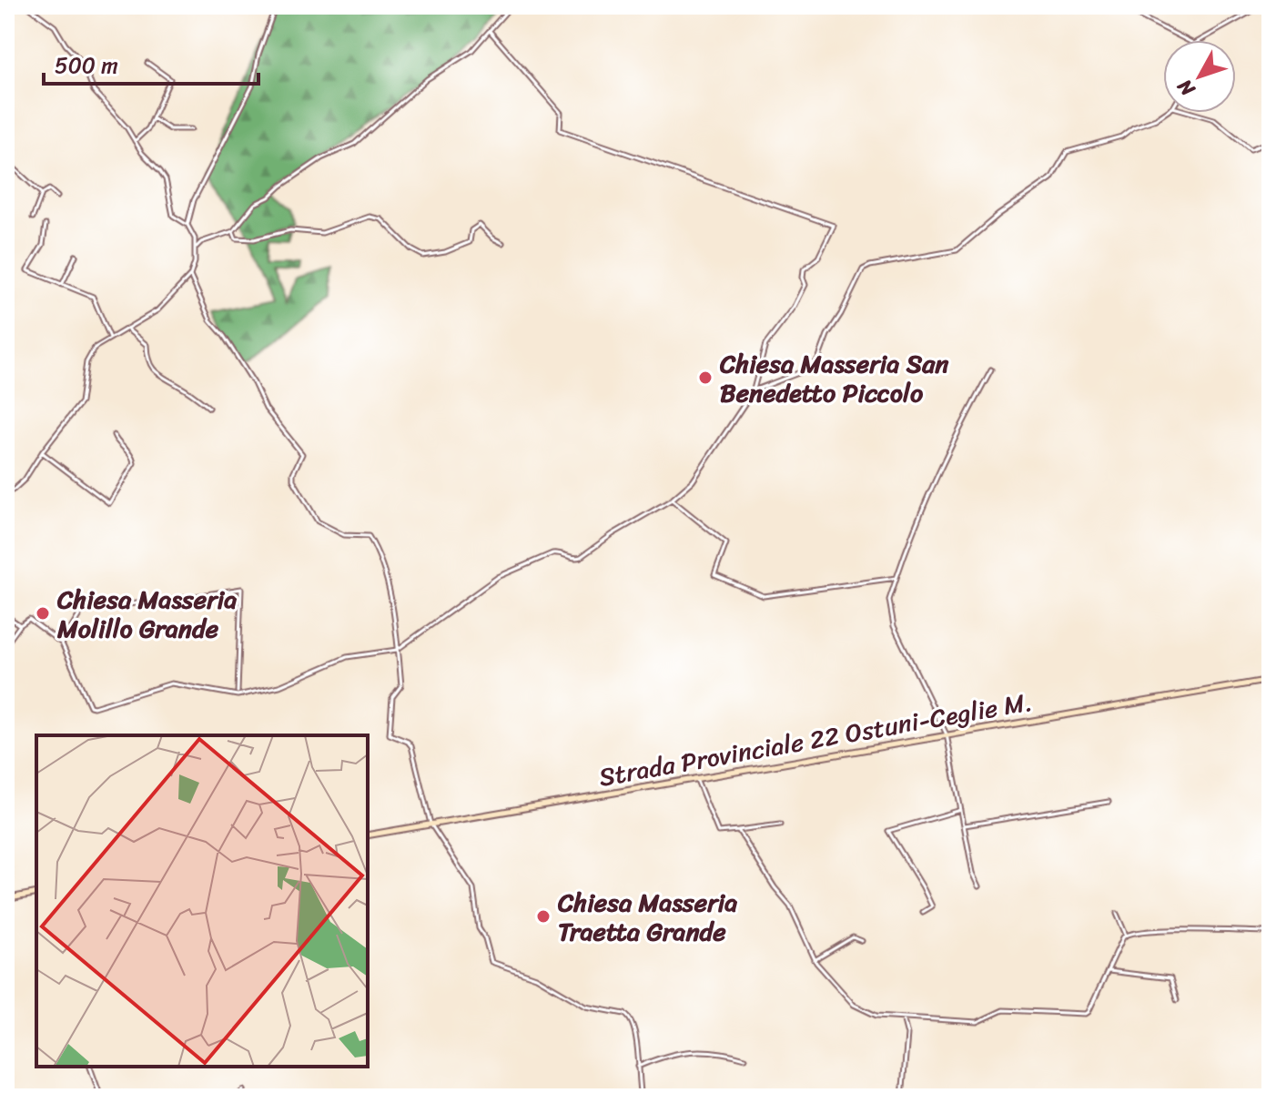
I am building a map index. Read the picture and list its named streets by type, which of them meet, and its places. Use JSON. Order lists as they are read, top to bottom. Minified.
{"streets":{"main road":["Strada Provinciale 22 Ostuni-Ceglie M."]},"places":["Chiesa Masseria San Benedetto Piccolo","Chiesa Masseria Molillo Grande","Chiesa Masseria Traetta Grande"],"scale_bar":"500 m","north":"bottom left"}
